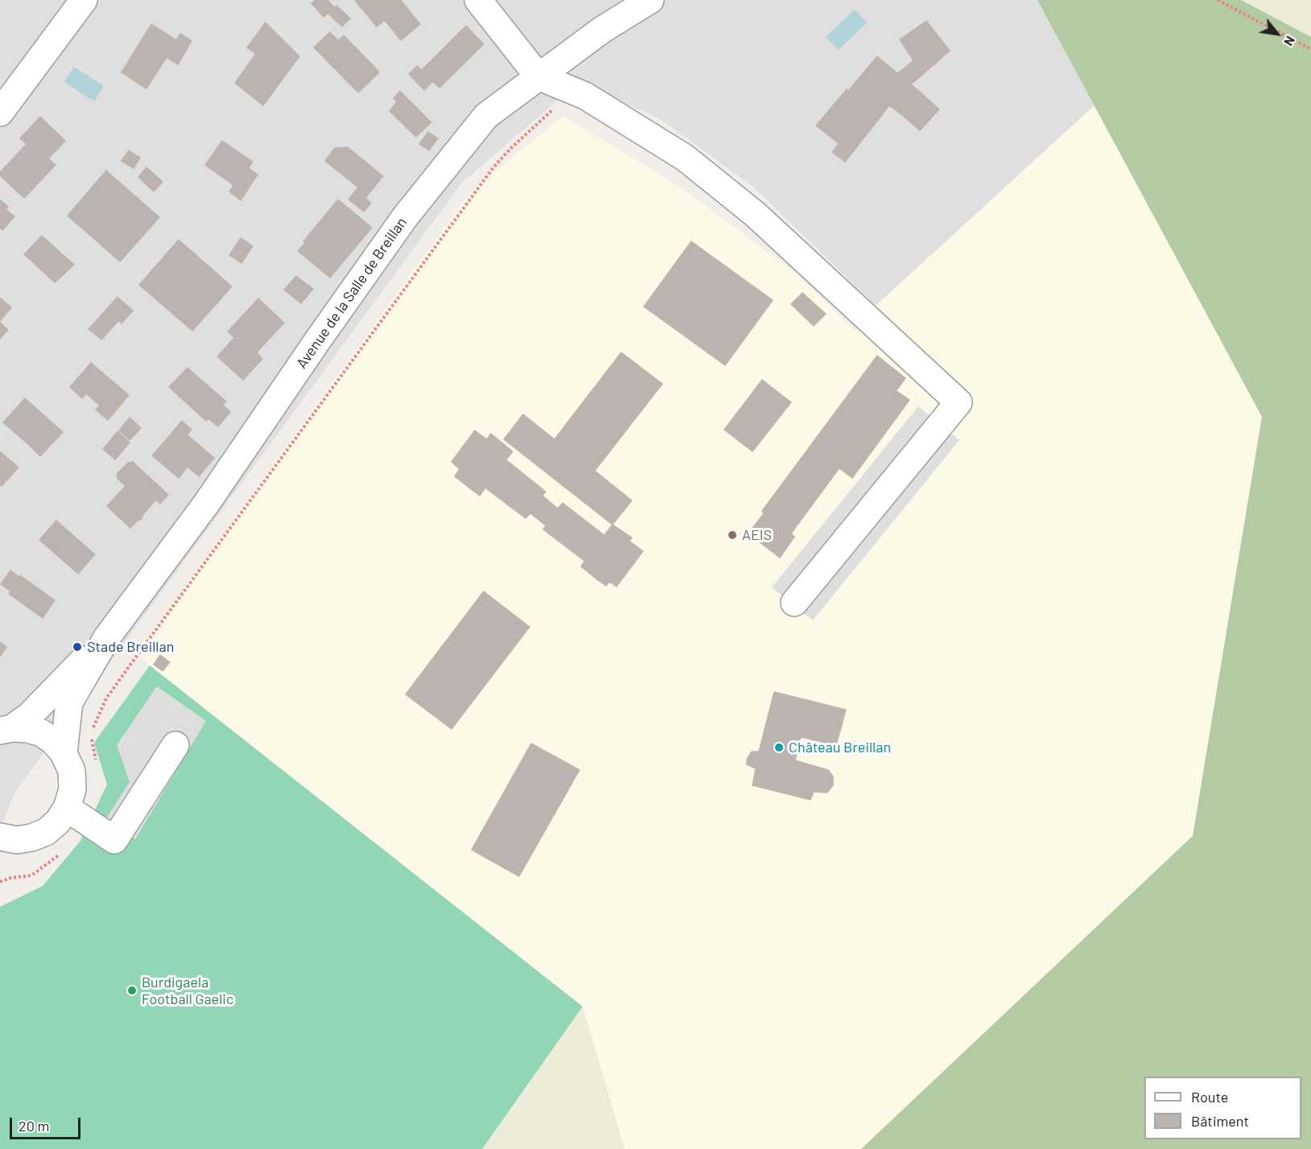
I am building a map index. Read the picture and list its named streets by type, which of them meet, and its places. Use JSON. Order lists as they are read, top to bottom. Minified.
{"streets":{"street":["Avenue de la Salle de Breillan"]},"places":["AEIS","Stade Breillan","Château Breillan","Burdigaela Football Gaelic"],"legend":["Route","Bâtiment"],"scale_bar":"20 m","north":"bottom right"}
